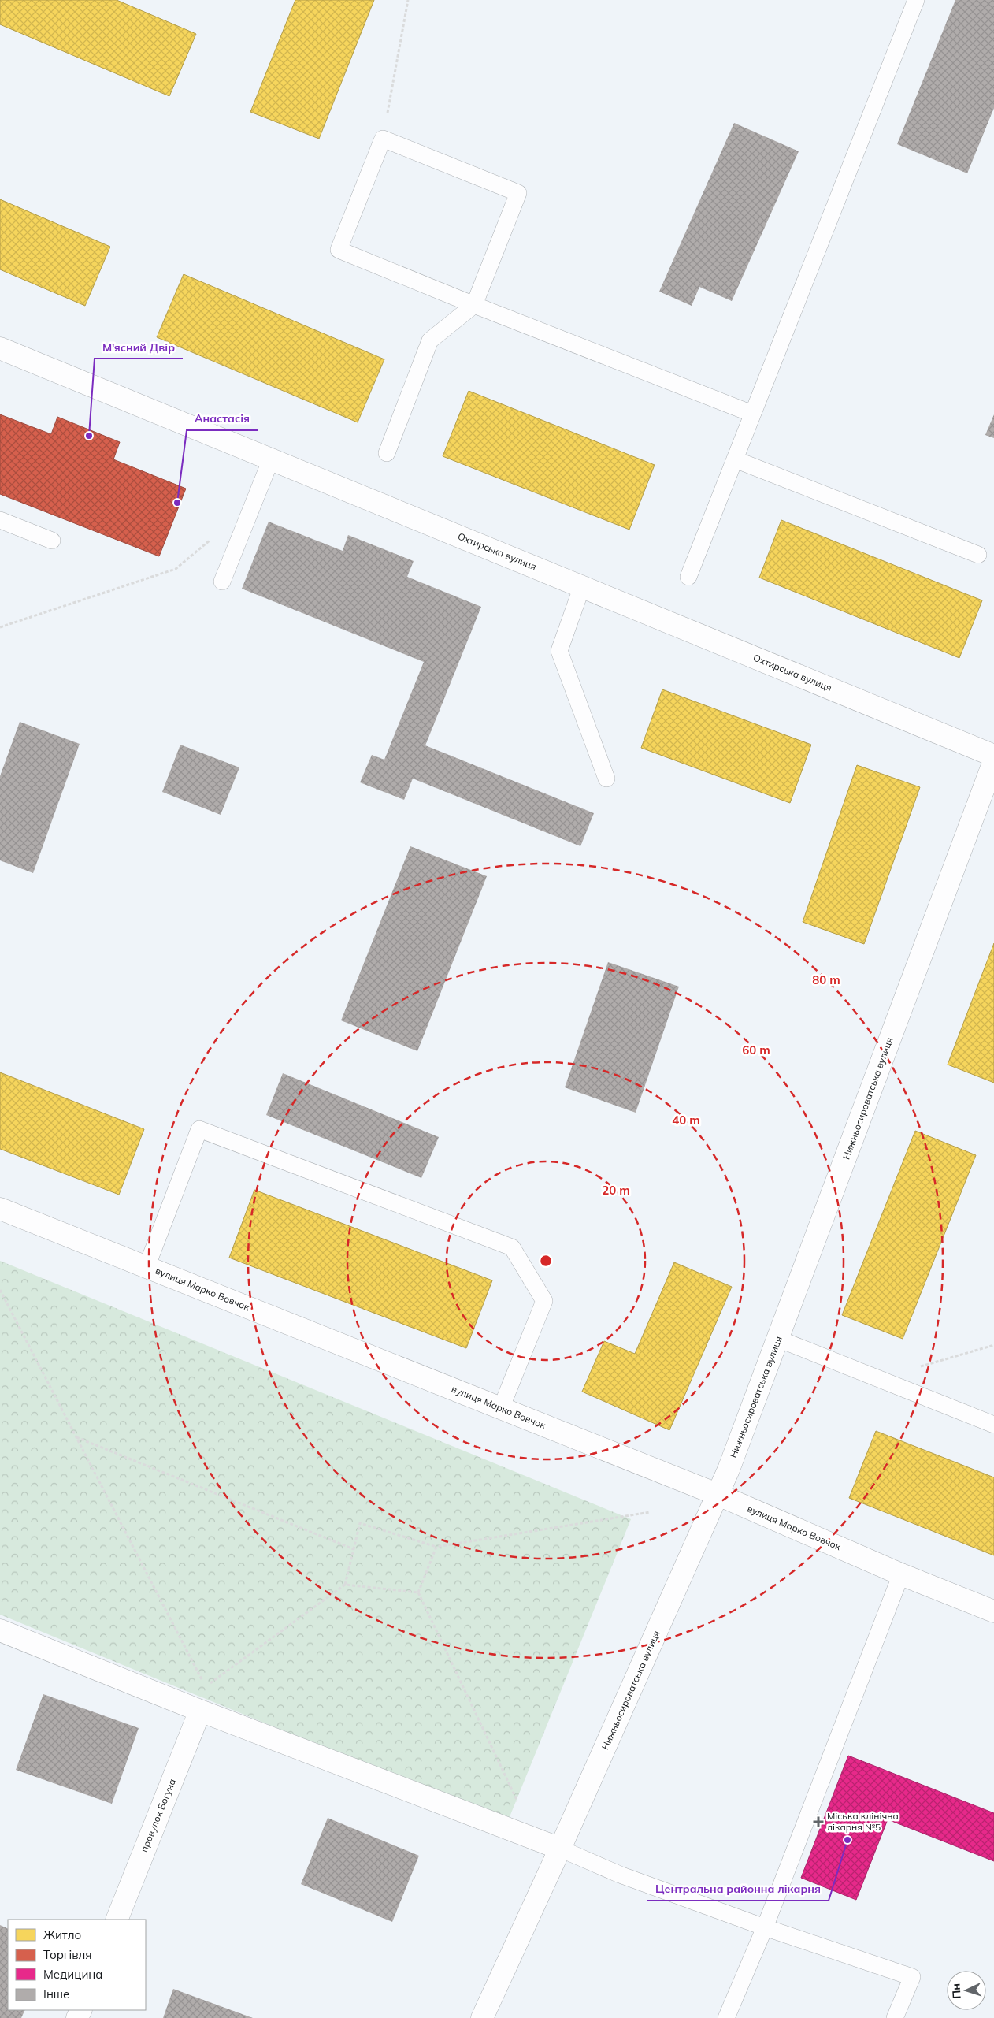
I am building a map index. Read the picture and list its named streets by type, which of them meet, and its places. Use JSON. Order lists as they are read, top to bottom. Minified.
{"streets":{"street":["Охтирська вулиця","Нижньосироватська вулиця","вулиця Марко Вовчок","провулок Богуна"]},"crossings":[["Нижньосироватська вулиця","вулиця Марко Вовчок"]],"places":{"other":["М'ясний Двір","Анастасія","Центральна районна лікарня"],"health":["Міська клінічна лікарня №5"]},"legend":["Житло","Торгівля","Медицина","Інше"],"north":"left","rings":["80 m","60 m","40 m","20 m"]}
